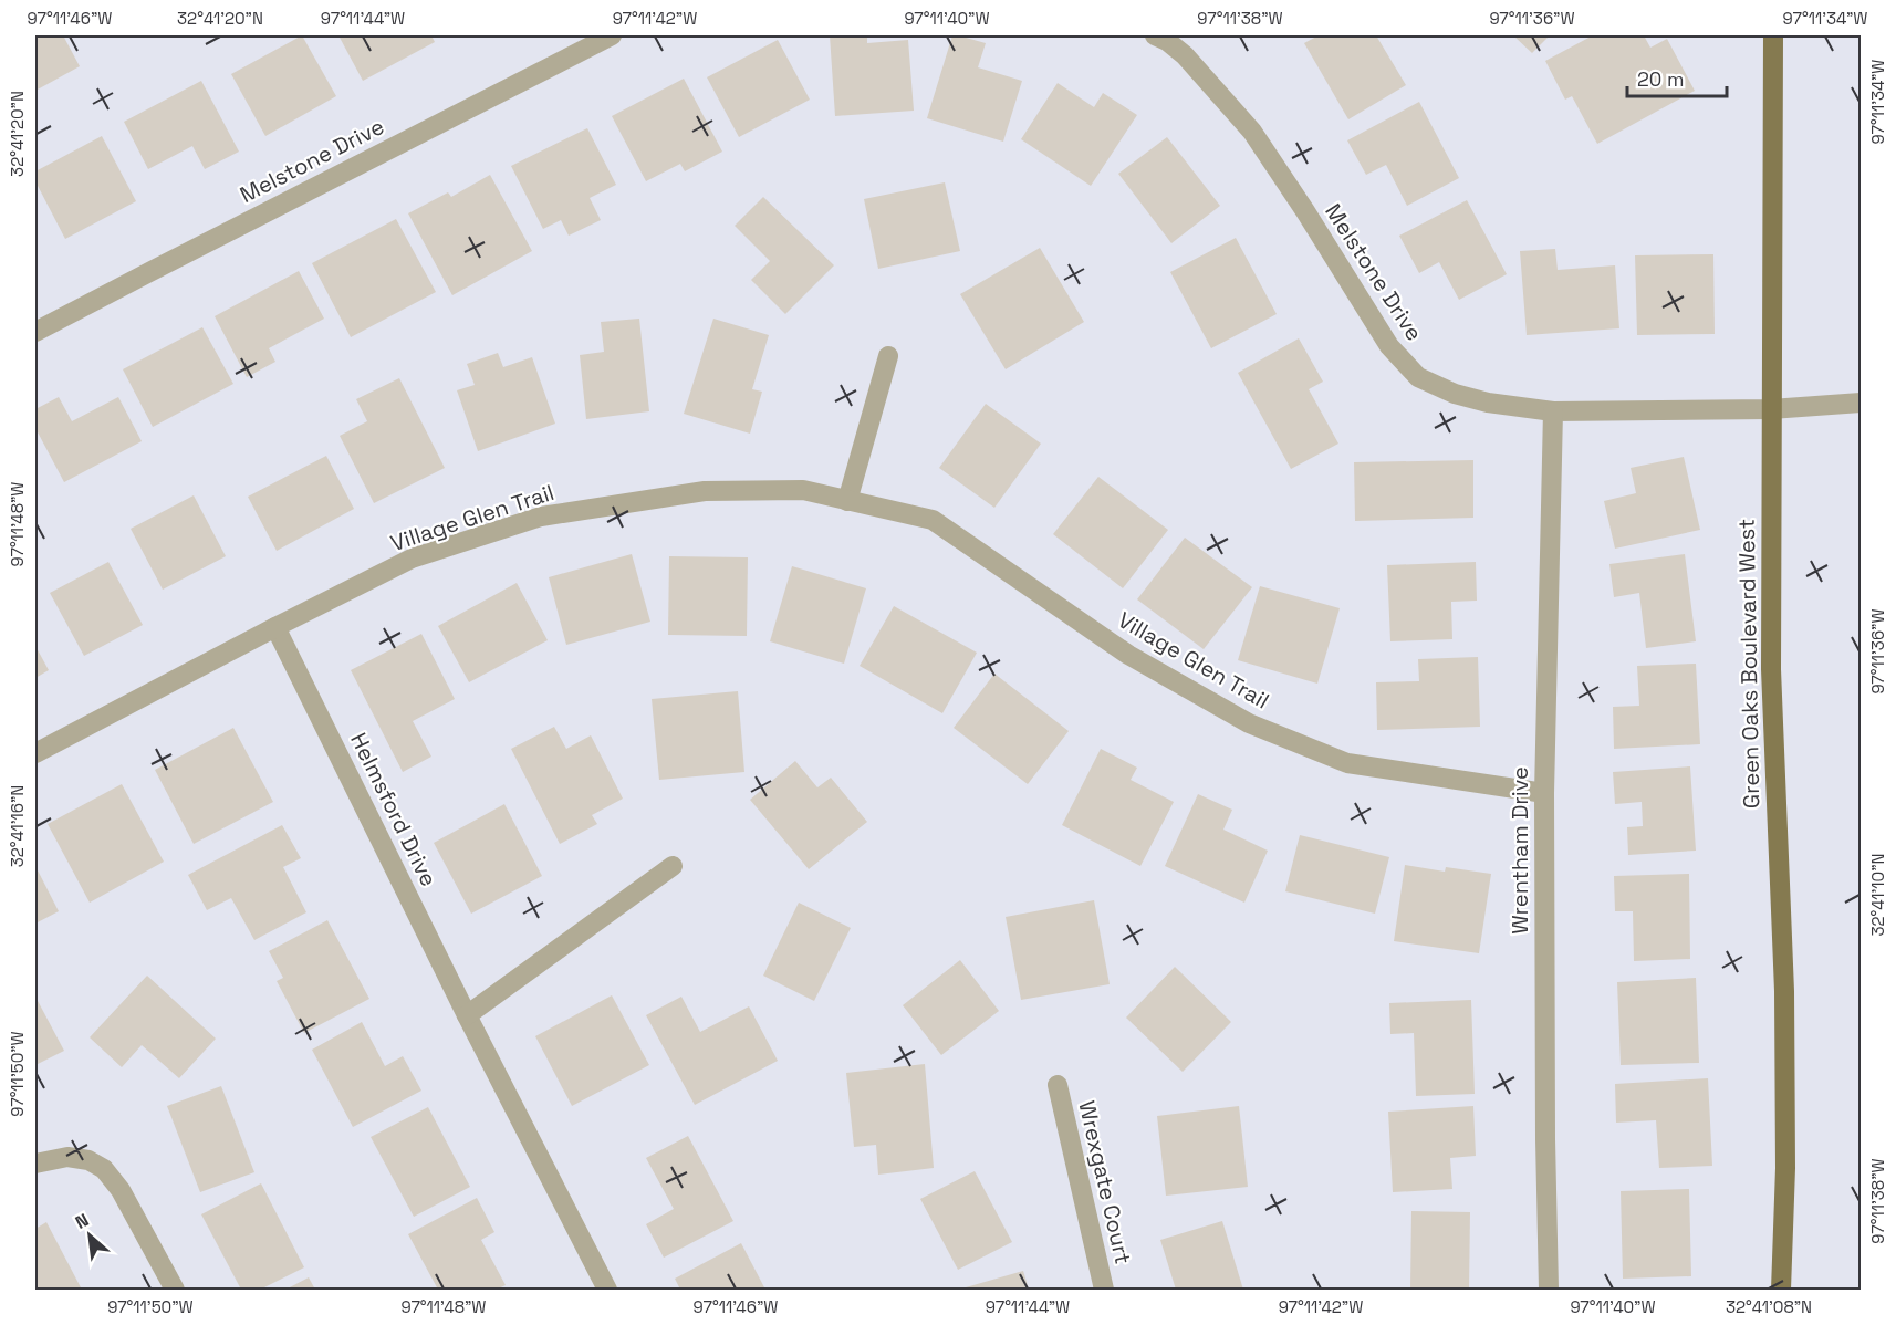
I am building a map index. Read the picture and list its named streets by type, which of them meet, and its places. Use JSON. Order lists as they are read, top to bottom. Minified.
{"streets":{"main road":["Green Oaks Boulevard West"],"street":["Melstone Drive","Village Glen Trail","Helmsford Drive","Wrentham Drive","Wrexgate Court"]},"crossings":[["Melstone Drive","Green Oaks Boulevard West"],["Melstone Drive","Wrentham Drive"],["Village Glen Trail","Helmsford Drive"],["Village Glen Trail","Wrentham Drive"]],"scale_bar":"20 m","north":"top left","coordinates":["97°11'46\"W","32°41'20\"N","97°11'44\"W","97°11'42\"W","97°11'40\"W","97°11'38\"W","97°11'36\"W","97°11'34\"W","97°11'48\"W","32°41'16\"N","32°41'10\"N","97°11'50\"W","32°41'08\"N"]}
